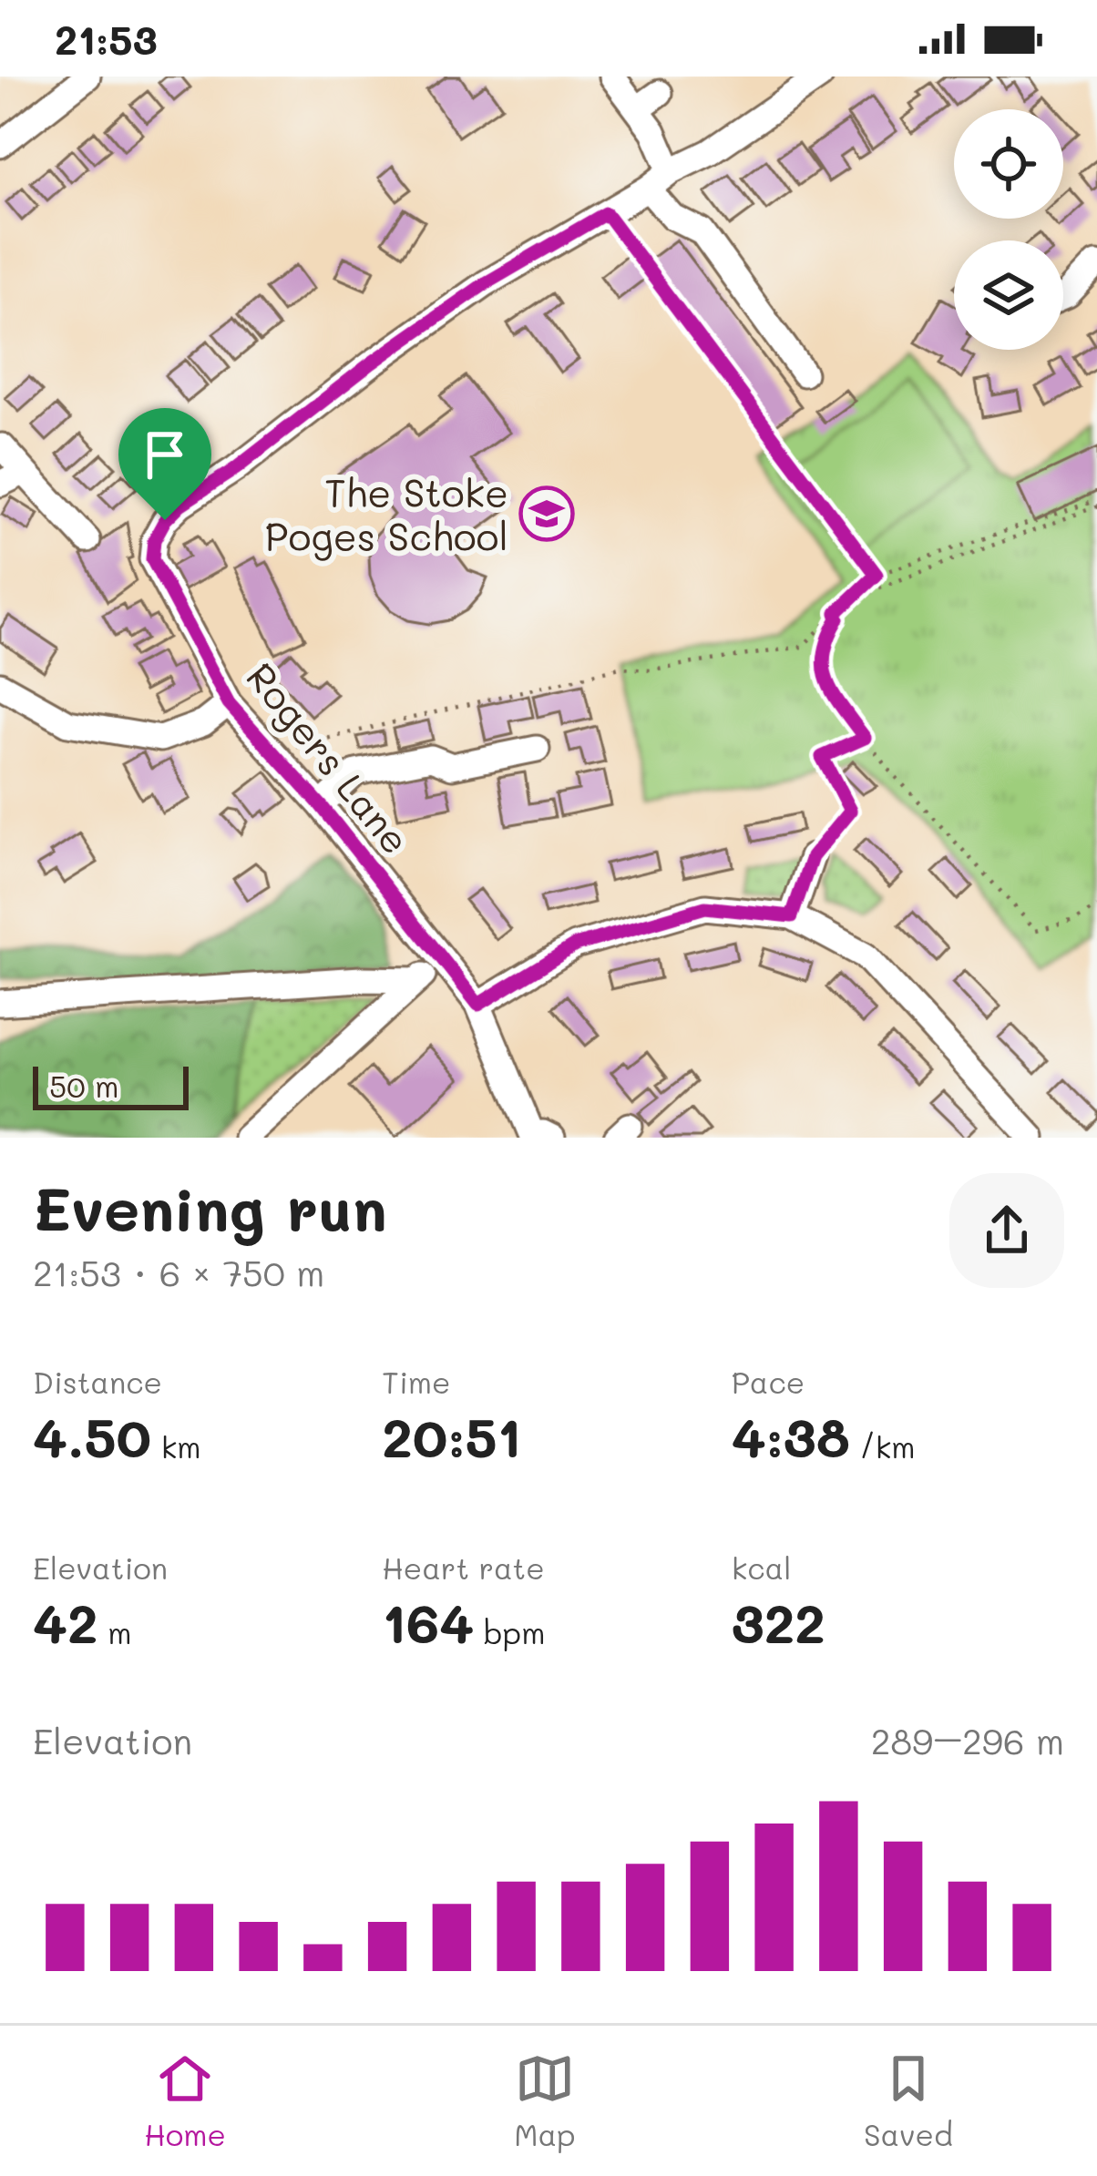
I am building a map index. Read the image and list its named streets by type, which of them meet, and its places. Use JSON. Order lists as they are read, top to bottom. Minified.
{"streets":{"street":["Rogers Lane"]},"places":{"school or university":["The Stoke Poges School"]},"scale_bar":"50 m","page":{"status":"21:53","scale":"50 m","heading":["Evening run","21:53 · 6 × 750 m"],"stats":[["Distance","4.50 km"],["Time","20:51"],["Pace","4:38 /km"],["Elevation","42 m"],["Heart rate","164 bpm"],["kcal","322"]],"chart":["Elevation","289–296 m"],"tabs":["Home","Map","Saved"]}}
